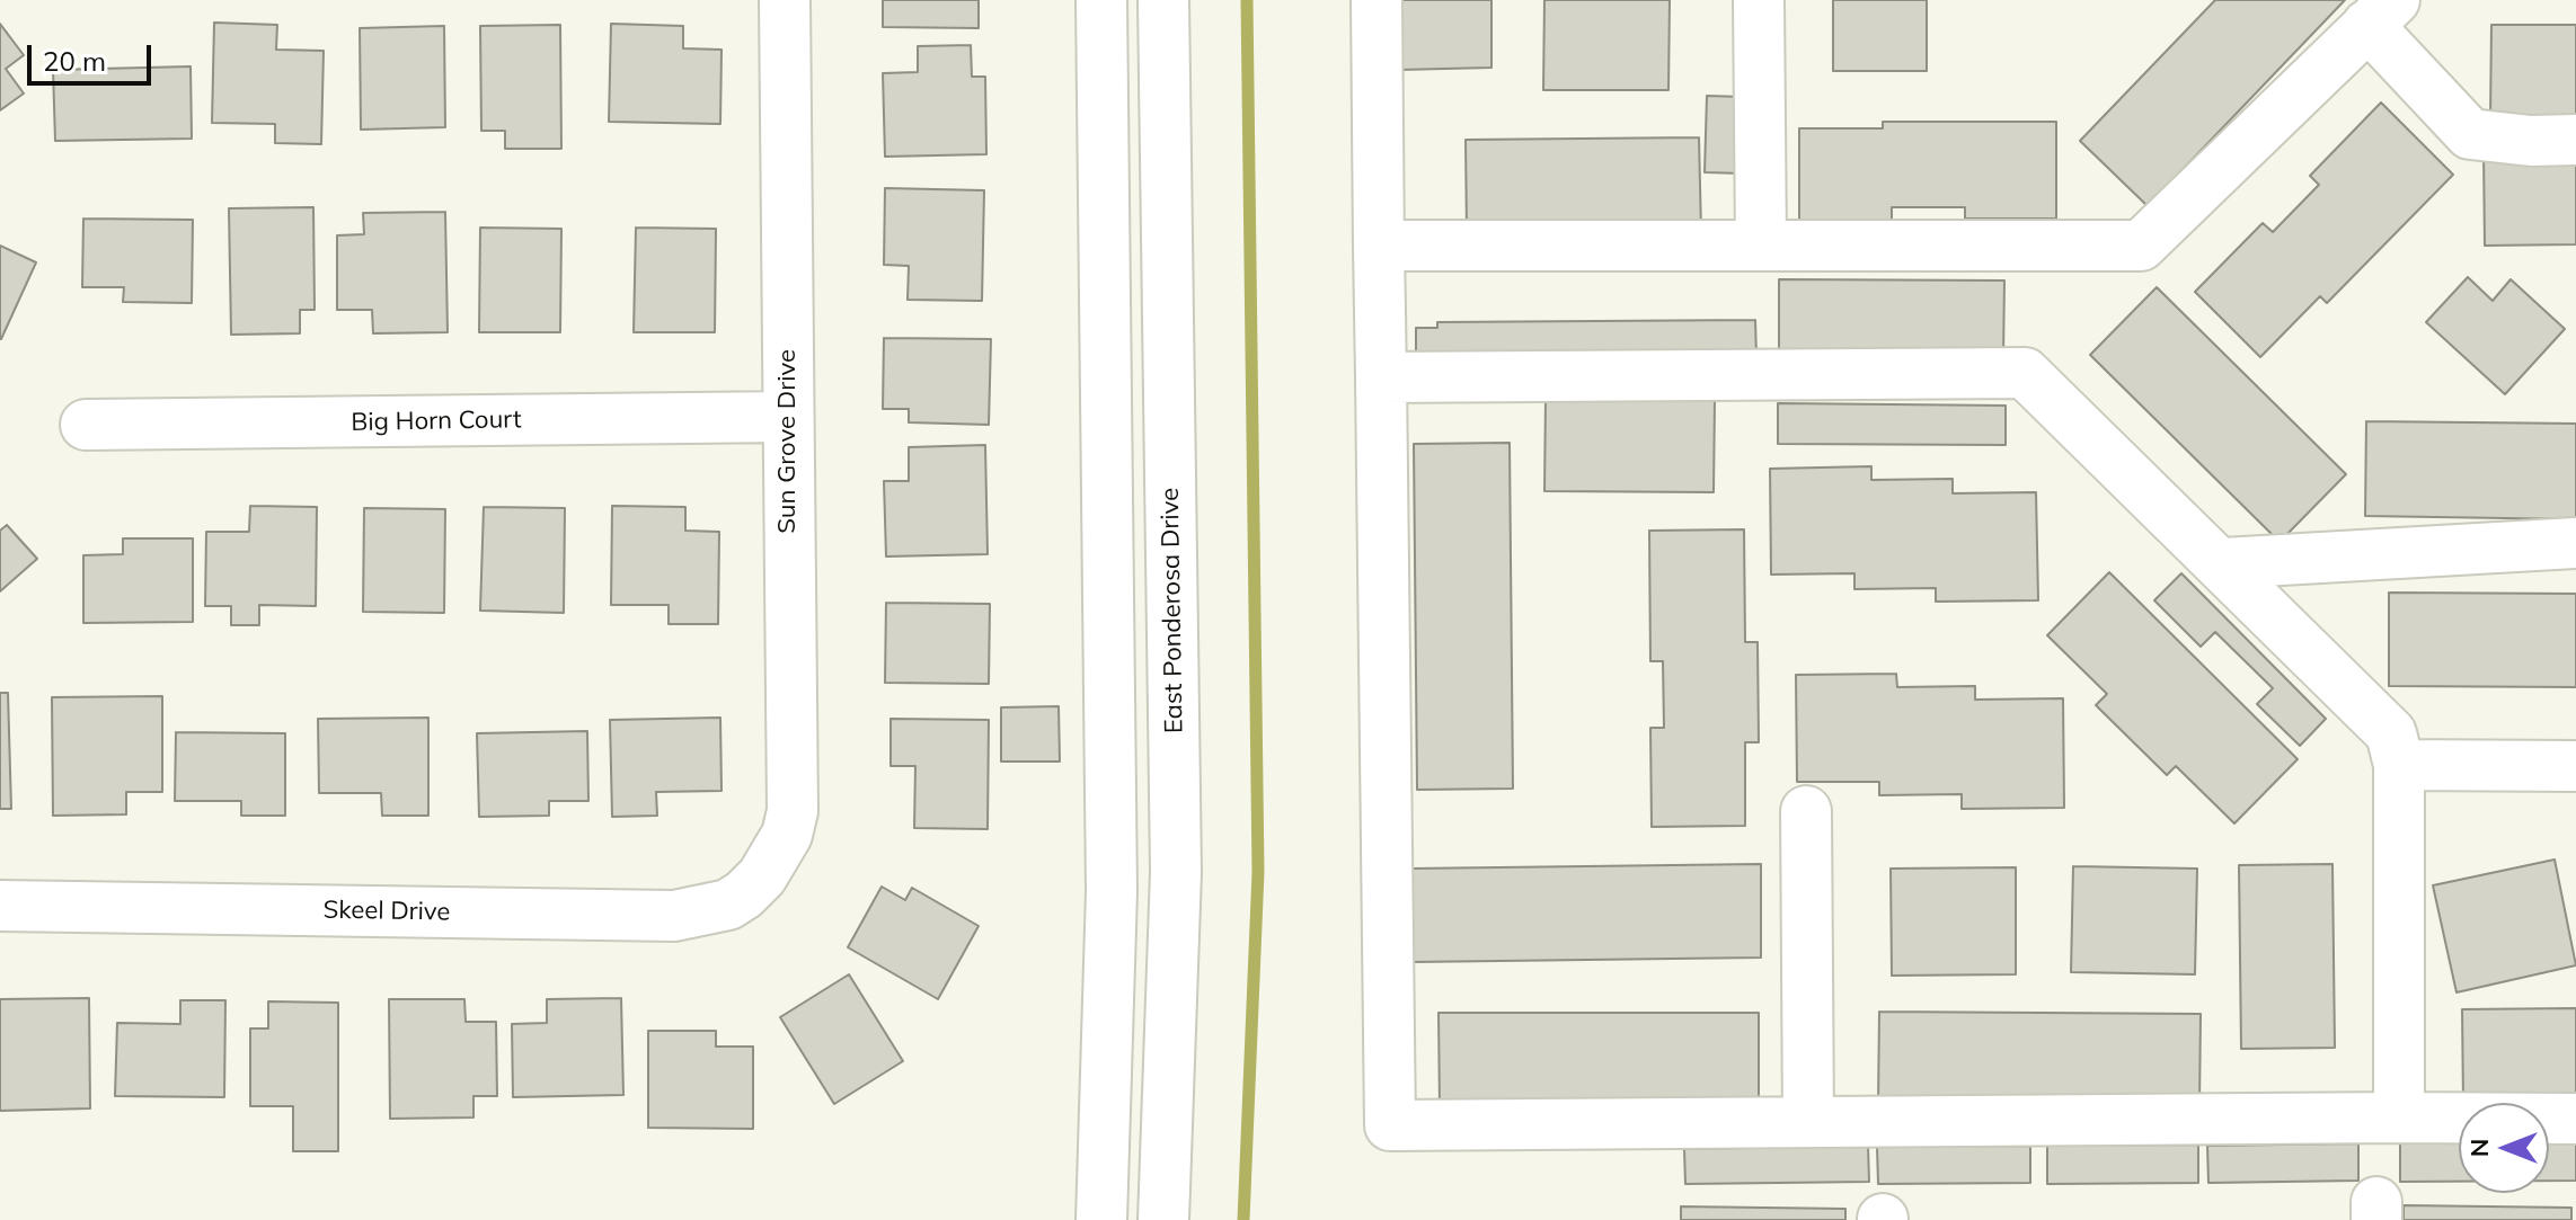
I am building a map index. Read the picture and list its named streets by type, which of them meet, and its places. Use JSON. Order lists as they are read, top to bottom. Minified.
{"streets":{"main road":["Big Horn Court","Sun Grove Drive","East Ponderosa Drive","Skeel Drive"]},"crossings":[["Big Horn Court","Sun Grove Drive"],["Sun Grove Drive","Skeel Drive"]],"scale_bar":"20 m","north":"left"}
